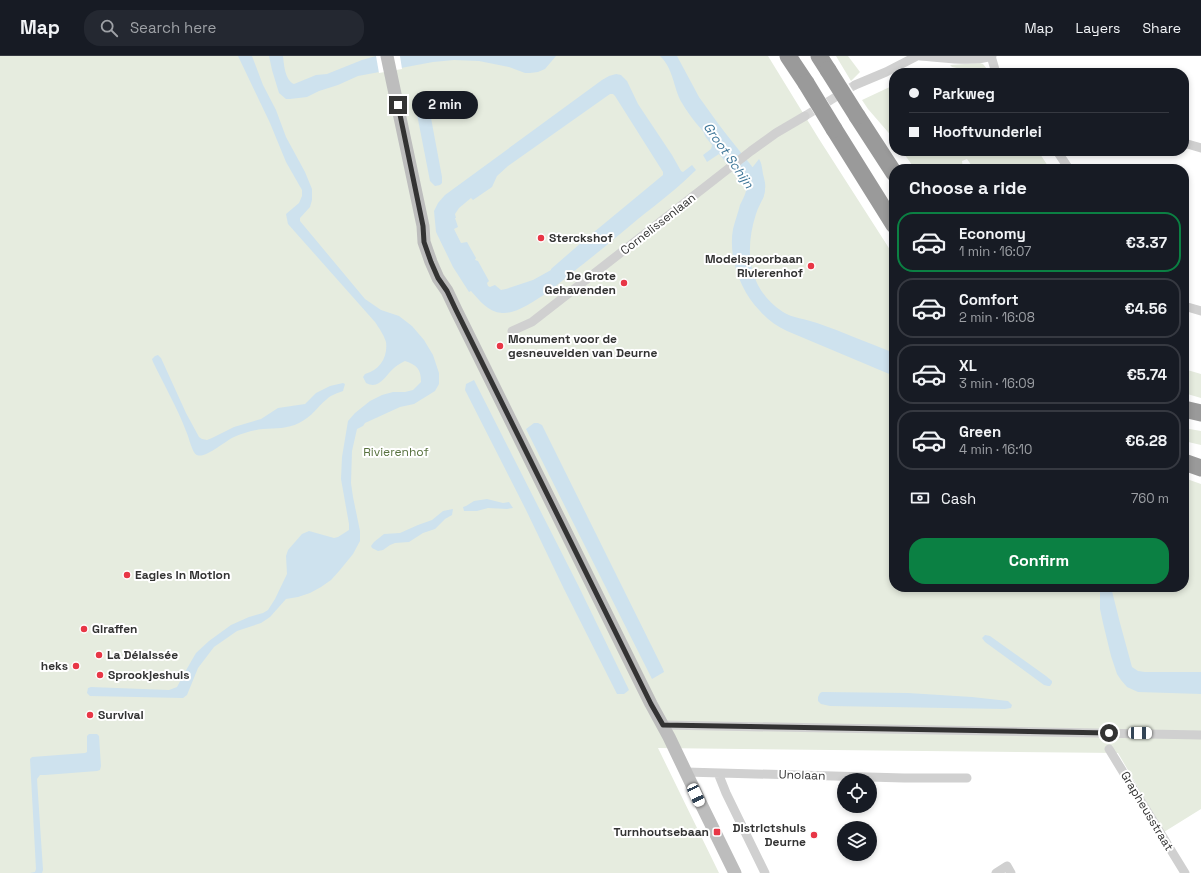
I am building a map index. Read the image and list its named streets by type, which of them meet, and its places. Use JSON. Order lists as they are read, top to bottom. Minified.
{"streets":{"street":["Cornelissenlaan","Unolaan","Grapheusstraat"]},"water":["Groot Schijn"],"parks":["Rivierenhof"],"places":{"other":["Sterckshof","Modelspoorbaan Rivierenhof","De Grote Gehavenden","Monument voor de gesneuvelden van Deurne","Eagles in Motion","Giraffen","La Délaissée","heks","Sprookjeshuis","Survival","Districtshuis Deurne"],"transit":["Turnhoutsebaan"]},"page":{"header":"Map","search":"Search here","nav":["Map","Layers","Share"],"banner":["Parkweg","Hooftvunderlei"],"bubble":"2 min","heading":"Choose a ride","list":[{"name":"Economy","note":"1 min · 16:07","value":"€3.37"},{"name":"Comfort","note":"2 min · 16:08","value":"€4.56"},{"name":"XL","note":"3 min · 16:09","value":"€5.74"},{"name":"Green","note":"4 min · 16:10","value":"€6.28"}],"pay":["Cash","760 m"],"buttons":"Confirm"}}
